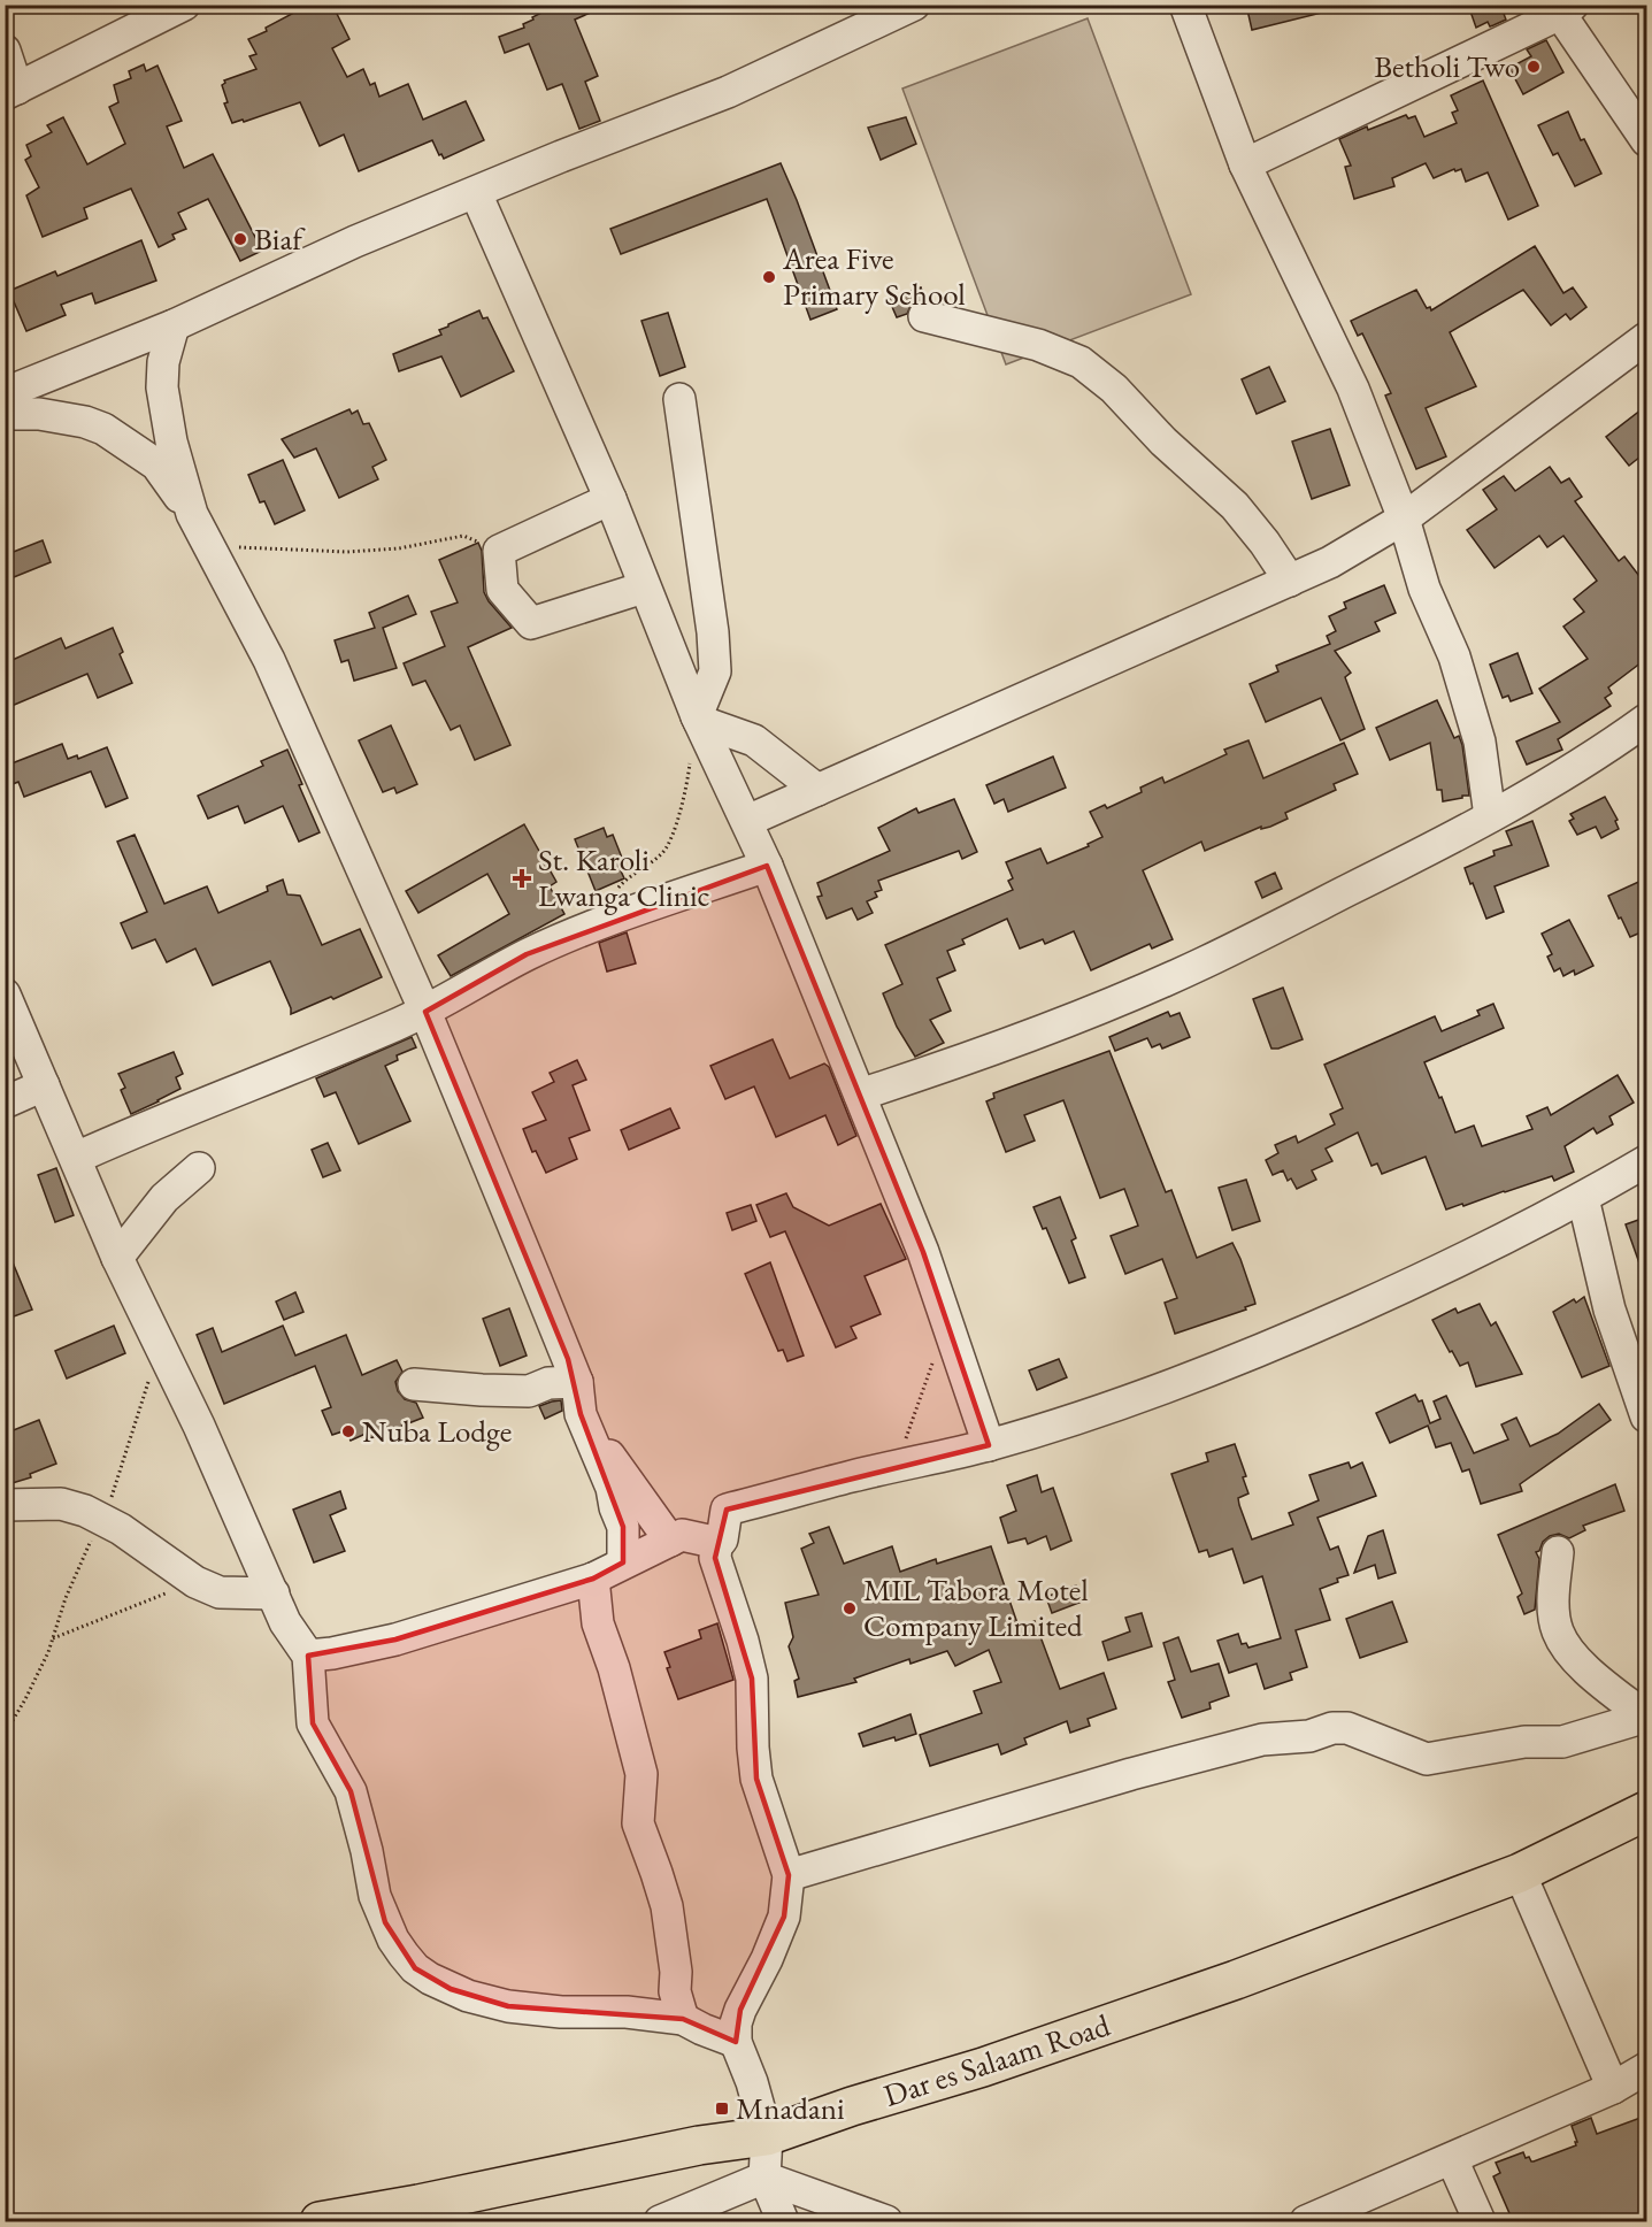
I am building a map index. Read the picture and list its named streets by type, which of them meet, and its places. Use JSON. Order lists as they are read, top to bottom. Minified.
{"streets":{"highway":["Dar es Salaam Road"]},"places":{"other":["Betholi Two","Biaf","Area Five Primary School","Nuba Lodge","MIL Tabora Motel Company Limited"],"health":["St. Karoli Lwanga Clinic"],"transit":["Mnadani"]}}
